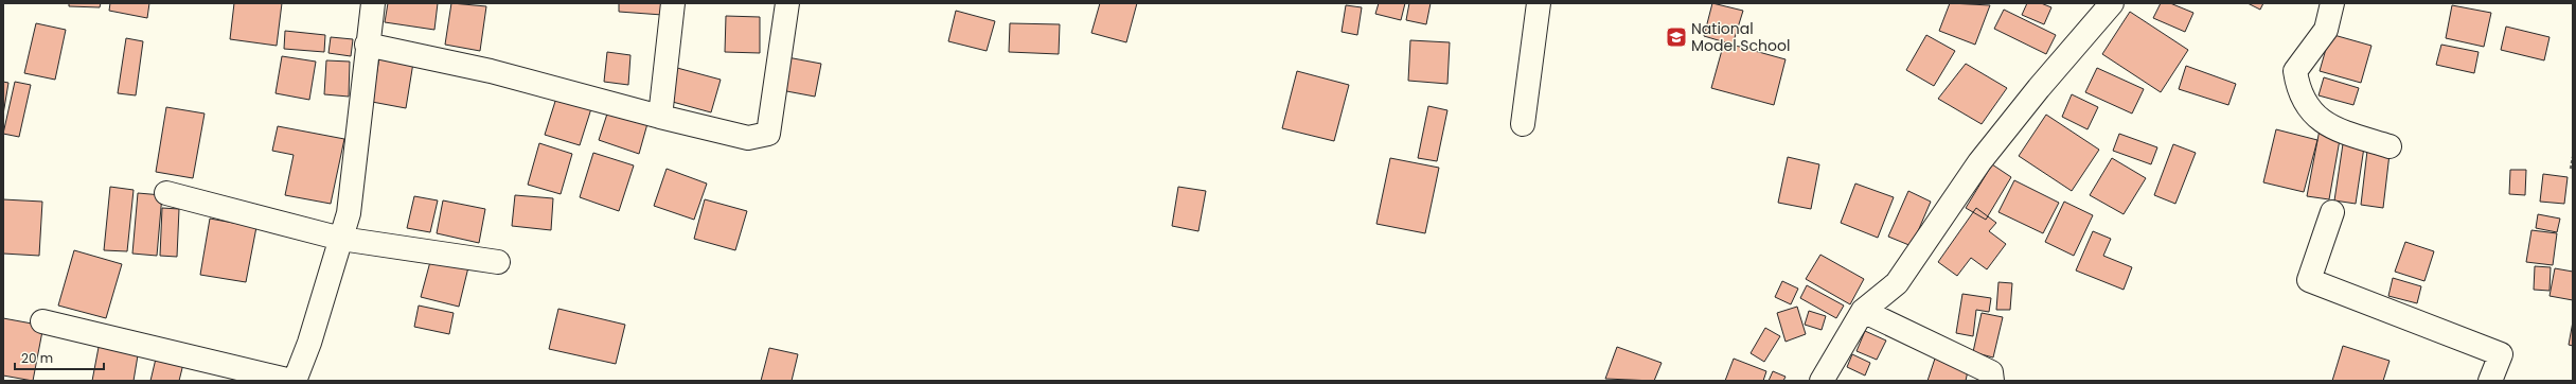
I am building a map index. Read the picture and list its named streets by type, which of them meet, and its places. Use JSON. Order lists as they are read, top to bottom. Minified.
{"places":{"school or university":["National Model School"]},"scale_bar":"20 m"}
